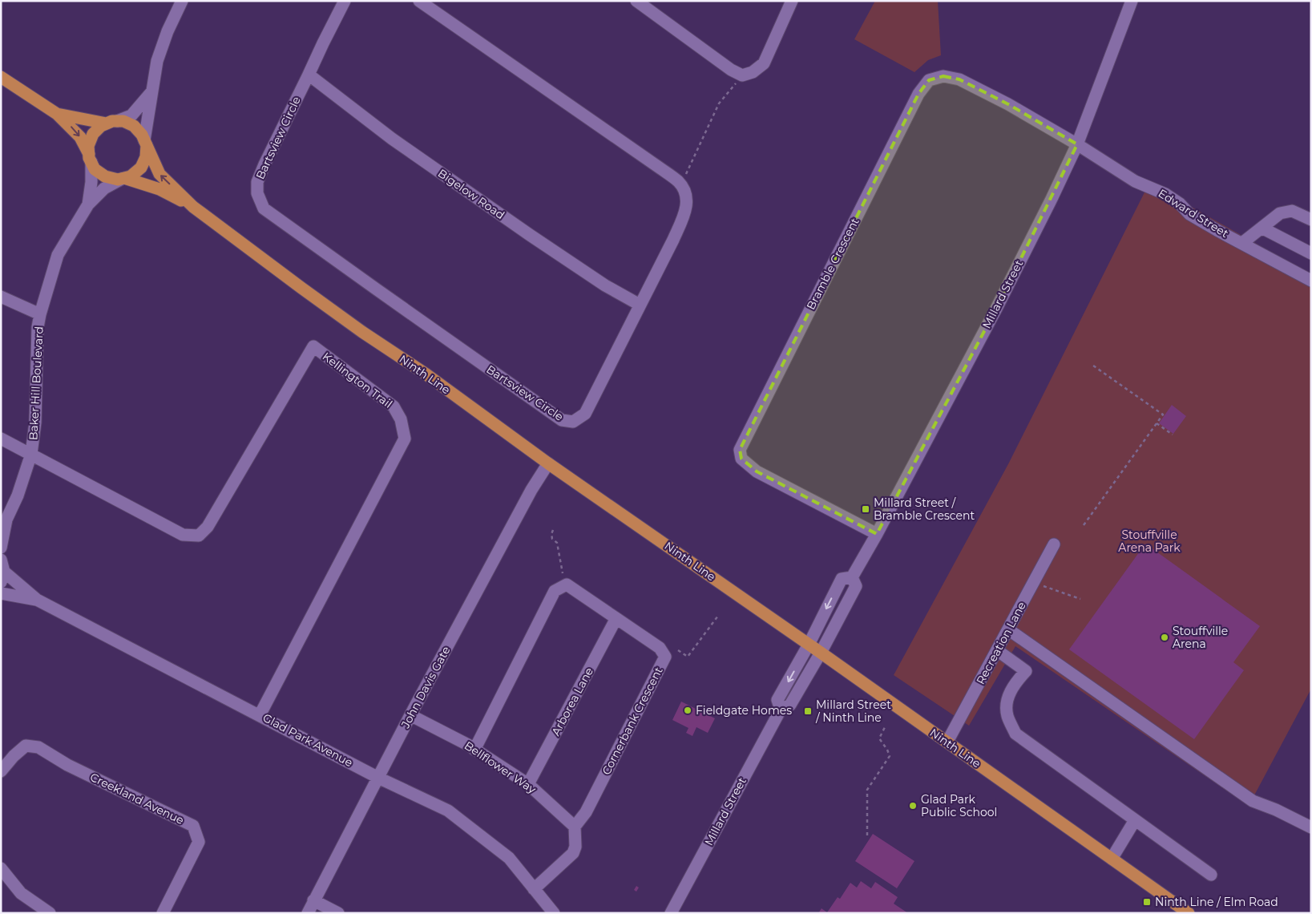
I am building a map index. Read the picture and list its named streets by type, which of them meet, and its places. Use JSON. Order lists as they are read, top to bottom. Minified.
{"streets":{"main road":["Ninth Line"],"street":["Bartsview Circle","Bigelow Road","Edward Street","Bramble Crescent","Millard Street","Kellington Trail","Baker Hill Boulevard","Recreation Lane","John Davis Gate","Arborea Lane","Cornerbank Crescent","Glad Park Avenue","Bellflower Way","Creekland Avenue"]},"crossings":[["Bartsview Circle","Bigelow Road"],["Edward Street","Bramble Crescent"],["Edward Street","Millard Street"],["Bramble Crescent","Millard Street"],["Millard Street","Ninth Line"],["Ninth Line","Baker Hill Boulevard"],["Ninth Line","Recreation Lane"],["Ninth Line","John Davis Gate"],["Kellington Trail","Baker Hill Boulevard"],["Kellington Trail","Glad Park Avenue"],["John Davis Gate","Glad Park Avenue"],["John Davis Gate","Bellflower Way"],["Arborea Lane","Cornerbank Crescent"],["Arborea Lane","Bellflower Way"],["Cornerbank Crescent","Bellflower Way"]],"parks":["Stouffville Arena Park"],"places":{"transit":["Millard Street / Bramble Crescent","Millard Street / Ninth Line","Ninth Line / Elm Road"],"other":["Stouffville Arena","Fieldgate Homes","Glad Park Public School"]}}
